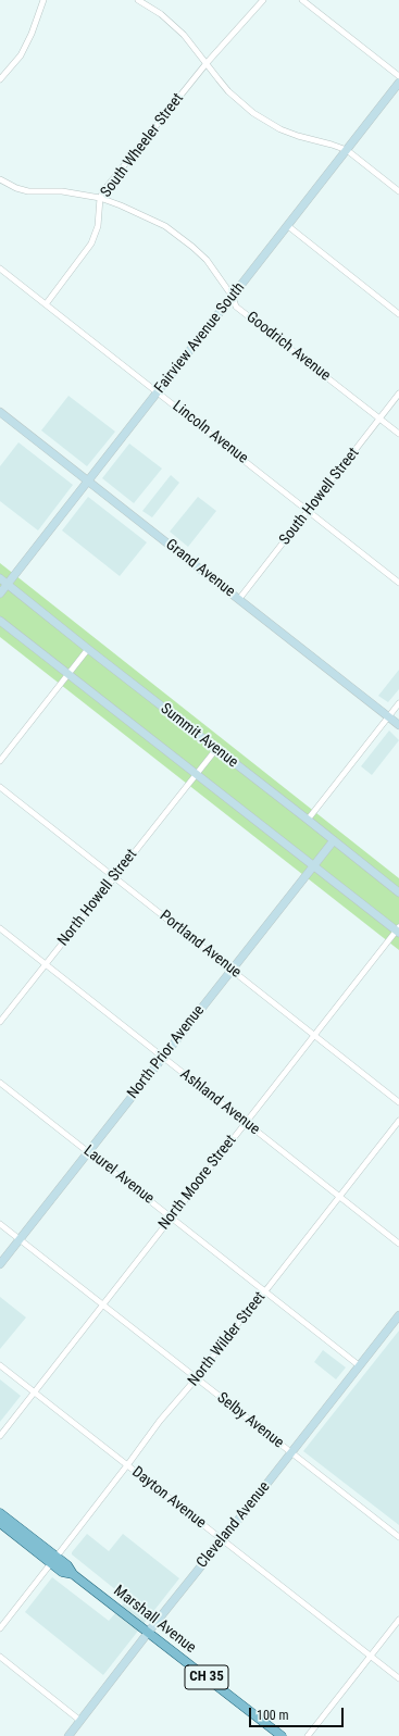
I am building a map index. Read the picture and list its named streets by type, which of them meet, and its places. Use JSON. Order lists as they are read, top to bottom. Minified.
{"streets":{"main road":["Marshall Avenue","CH 35"],"street":["South Wheeler Street","Fairview Avenue South","Goodrich Avenue","Lincoln Avenue","South Howell Street","Grand Avenue","Summit Avenue","North Howell Street","Portland Avenue","North Prior Avenue","Ashland Avenue","Laurel Avenue","North Moore Street","North Wilder Street","Selby Avenue","Dayton Avenue","Cleveland Avenue"]},"crossings":[["South Wheeler Street","Goodrich Avenue"],["South Wheeler Street","Lincoln Avenue"],["Fairview Avenue South","Goodrich Avenue"],["Fairview Avenue South","Lincoln Avenue"],["Fairview Avenue South","Grand Avenue"],["Fairview Avenue South","Summit Avenue"],["Goodrich Avenue","South Howell Street"],["Lincoln Avenue","South Howell Street"],["South Howell Street","Grand Avenue"],["Summit Avenue","North Howell Street"],["Summit Avenue","North Prior Avenue"],["Summit Avenue","North Moore Street"],["North Howell Street","Portland Avenue"],["North Howell Street","Ashland Avenue"],["Portland Avenue","North Prior Avenue"],["Portland Avenue","North Moore Street"],["North Prior Avenue","Ashland Avenue"],["North Prior Avenue","Laurel Avenue"],["North Prior Avenue","Selby Avenue"],["Ashland Avenue","North Moore Street"],["Ashland Avenue","North Wilder Street"],["Laurel Avenue","North Moore Street"],["Laurel Avenue","North Wilder Street"],["Laurel Avenue","Cleveland Avenue"],["North Moore Street","Selby Avenue"],["North Moore Street","Dayton Avenue"],["North Wilder Street","Selby Avenue"],["North Wilder Street","Dayton Avenue"],["North Wilder Street","Marshall Avenue"],["Selby Avenue","Cleveland Avenue"],["Dayton Avenue","Cleveland Avenue"],["Cleveland Avenue","Marshall Avenue"]],"scale_bar":"100 m"}
